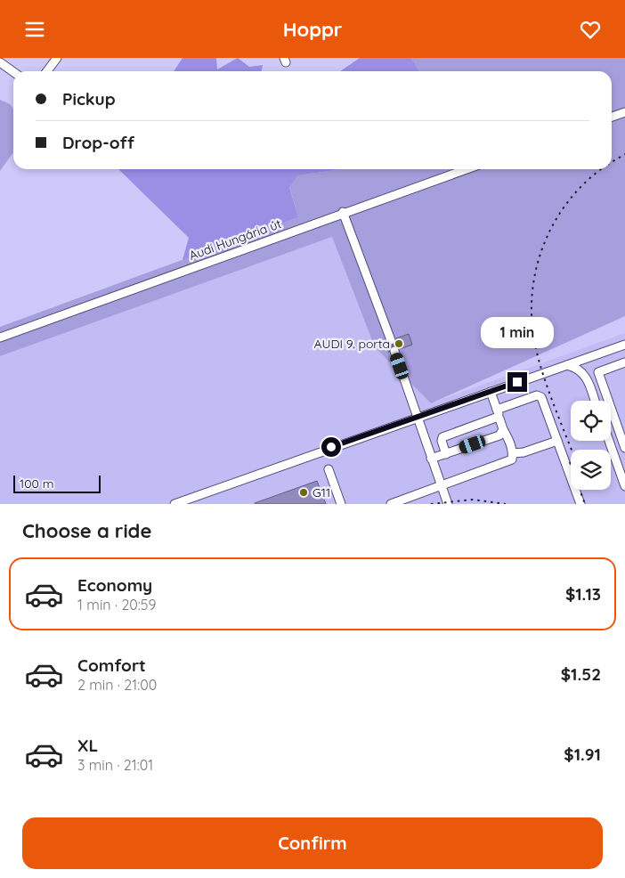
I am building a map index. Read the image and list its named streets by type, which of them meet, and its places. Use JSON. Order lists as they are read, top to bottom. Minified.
{"streets":{"street":["Audi Hungária út"]},"places":["AUDI 9. porta","G11"],"scale_bar":"100 m","page":{"header":"Hoppr","banner":["Pickup","Drop-off"],"bubble":"1 min","scale":"100 m","heading":"Choose a ride","list":[{"name":"Economy","note":"1 min · 20:59","value":"$1.13"},{"name":"Comfort","note":"2 min · 21:00","value":"$1.52"},{"name":"XL","note":"3 min · 21:01","value":"$1.91"}],"buttons":"Confirm"}}
